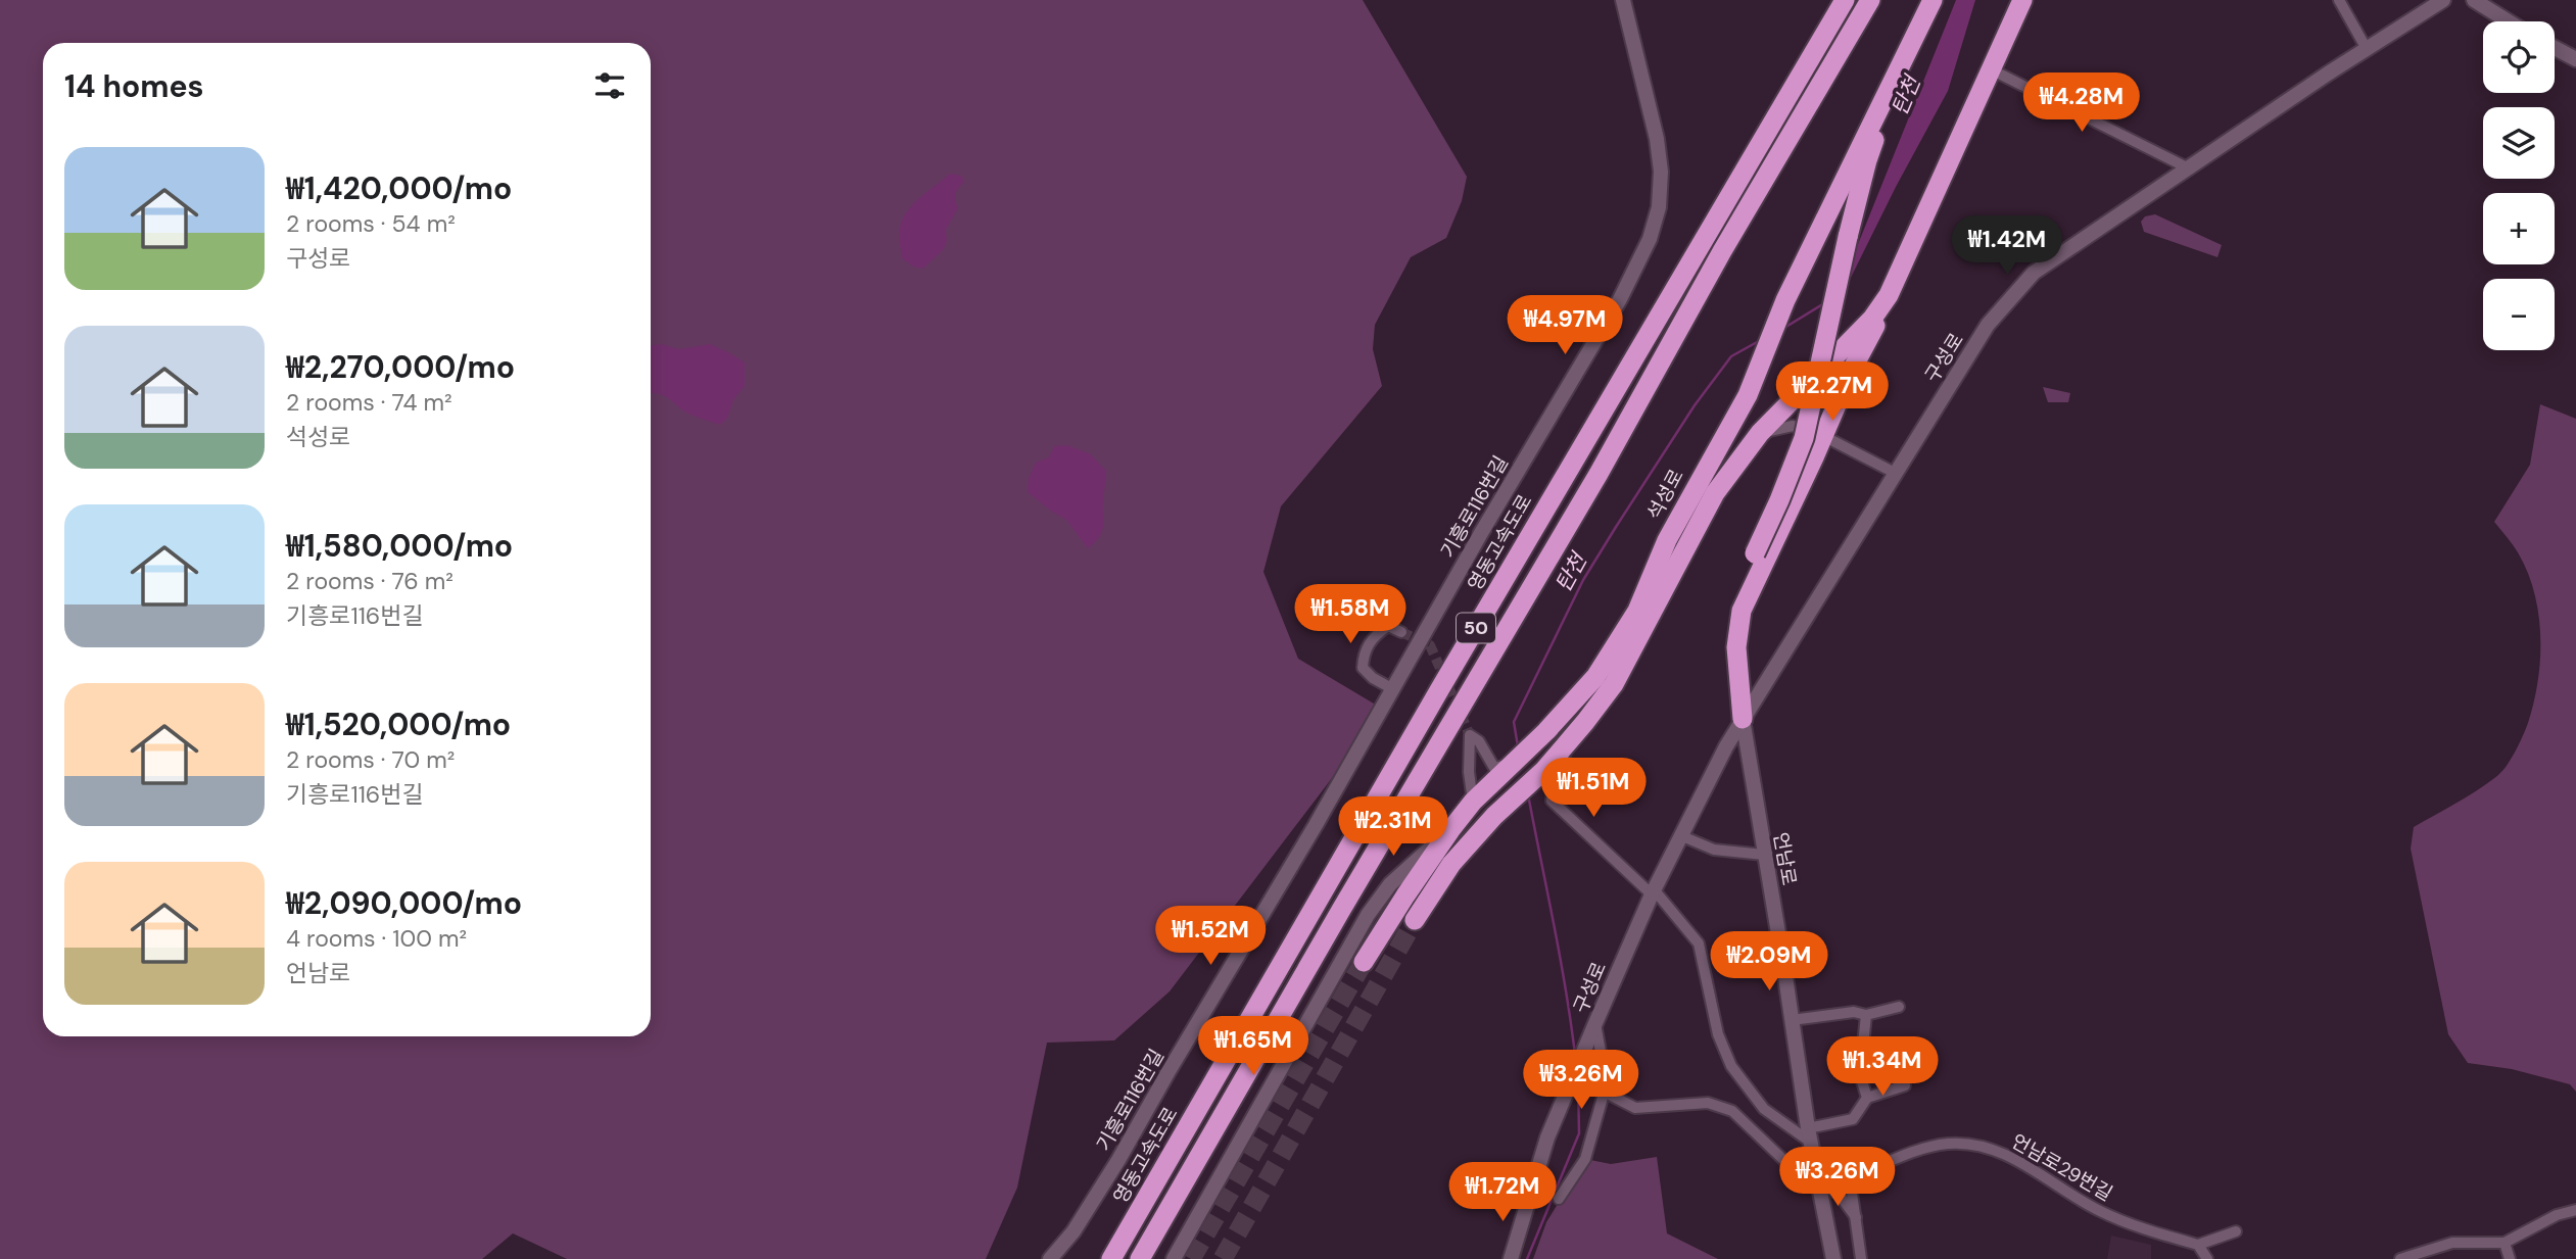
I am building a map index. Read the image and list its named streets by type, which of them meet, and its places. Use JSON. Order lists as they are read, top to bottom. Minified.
{"streets":{"highway":["석성로","영동고속도로","50"],"main road":["구성로","기흥로116번길","언남로"],"street":["언남로29번길"]},"crossings":[["구성로","언남로"]],"water":["탄천"],"page":{"map_buttons":["+","−"],"heading":"14 homes","price":["₩4.28M","₩1.42M","₩4.97M","₩2.27M","₩1.58M","₩1.51M","₩2.31M","₩1.52M","₩2.09M","₩1.65M","₩1.34M","₩3.26M","₩3.26M","₩1.72M"],"list":[{"name":"₩1,420,000/mo","note":"2 rooms · 54 m² · 구성로"},{"name":"₩2,270,000/mo","note":"2 rooms · 74 m² · 석성로"},{"name":"₩1,580,000/mo","note":"2 rooms · 76 m² · 기흥로116번길"},{"name":"₩1,520,000/mo","note":"2 rooms · 70 m² · 기흥로116번길"},{"name":"₩2,090,000/mo","note":"4 rooms · 100 m² · 언남로"}]}}
